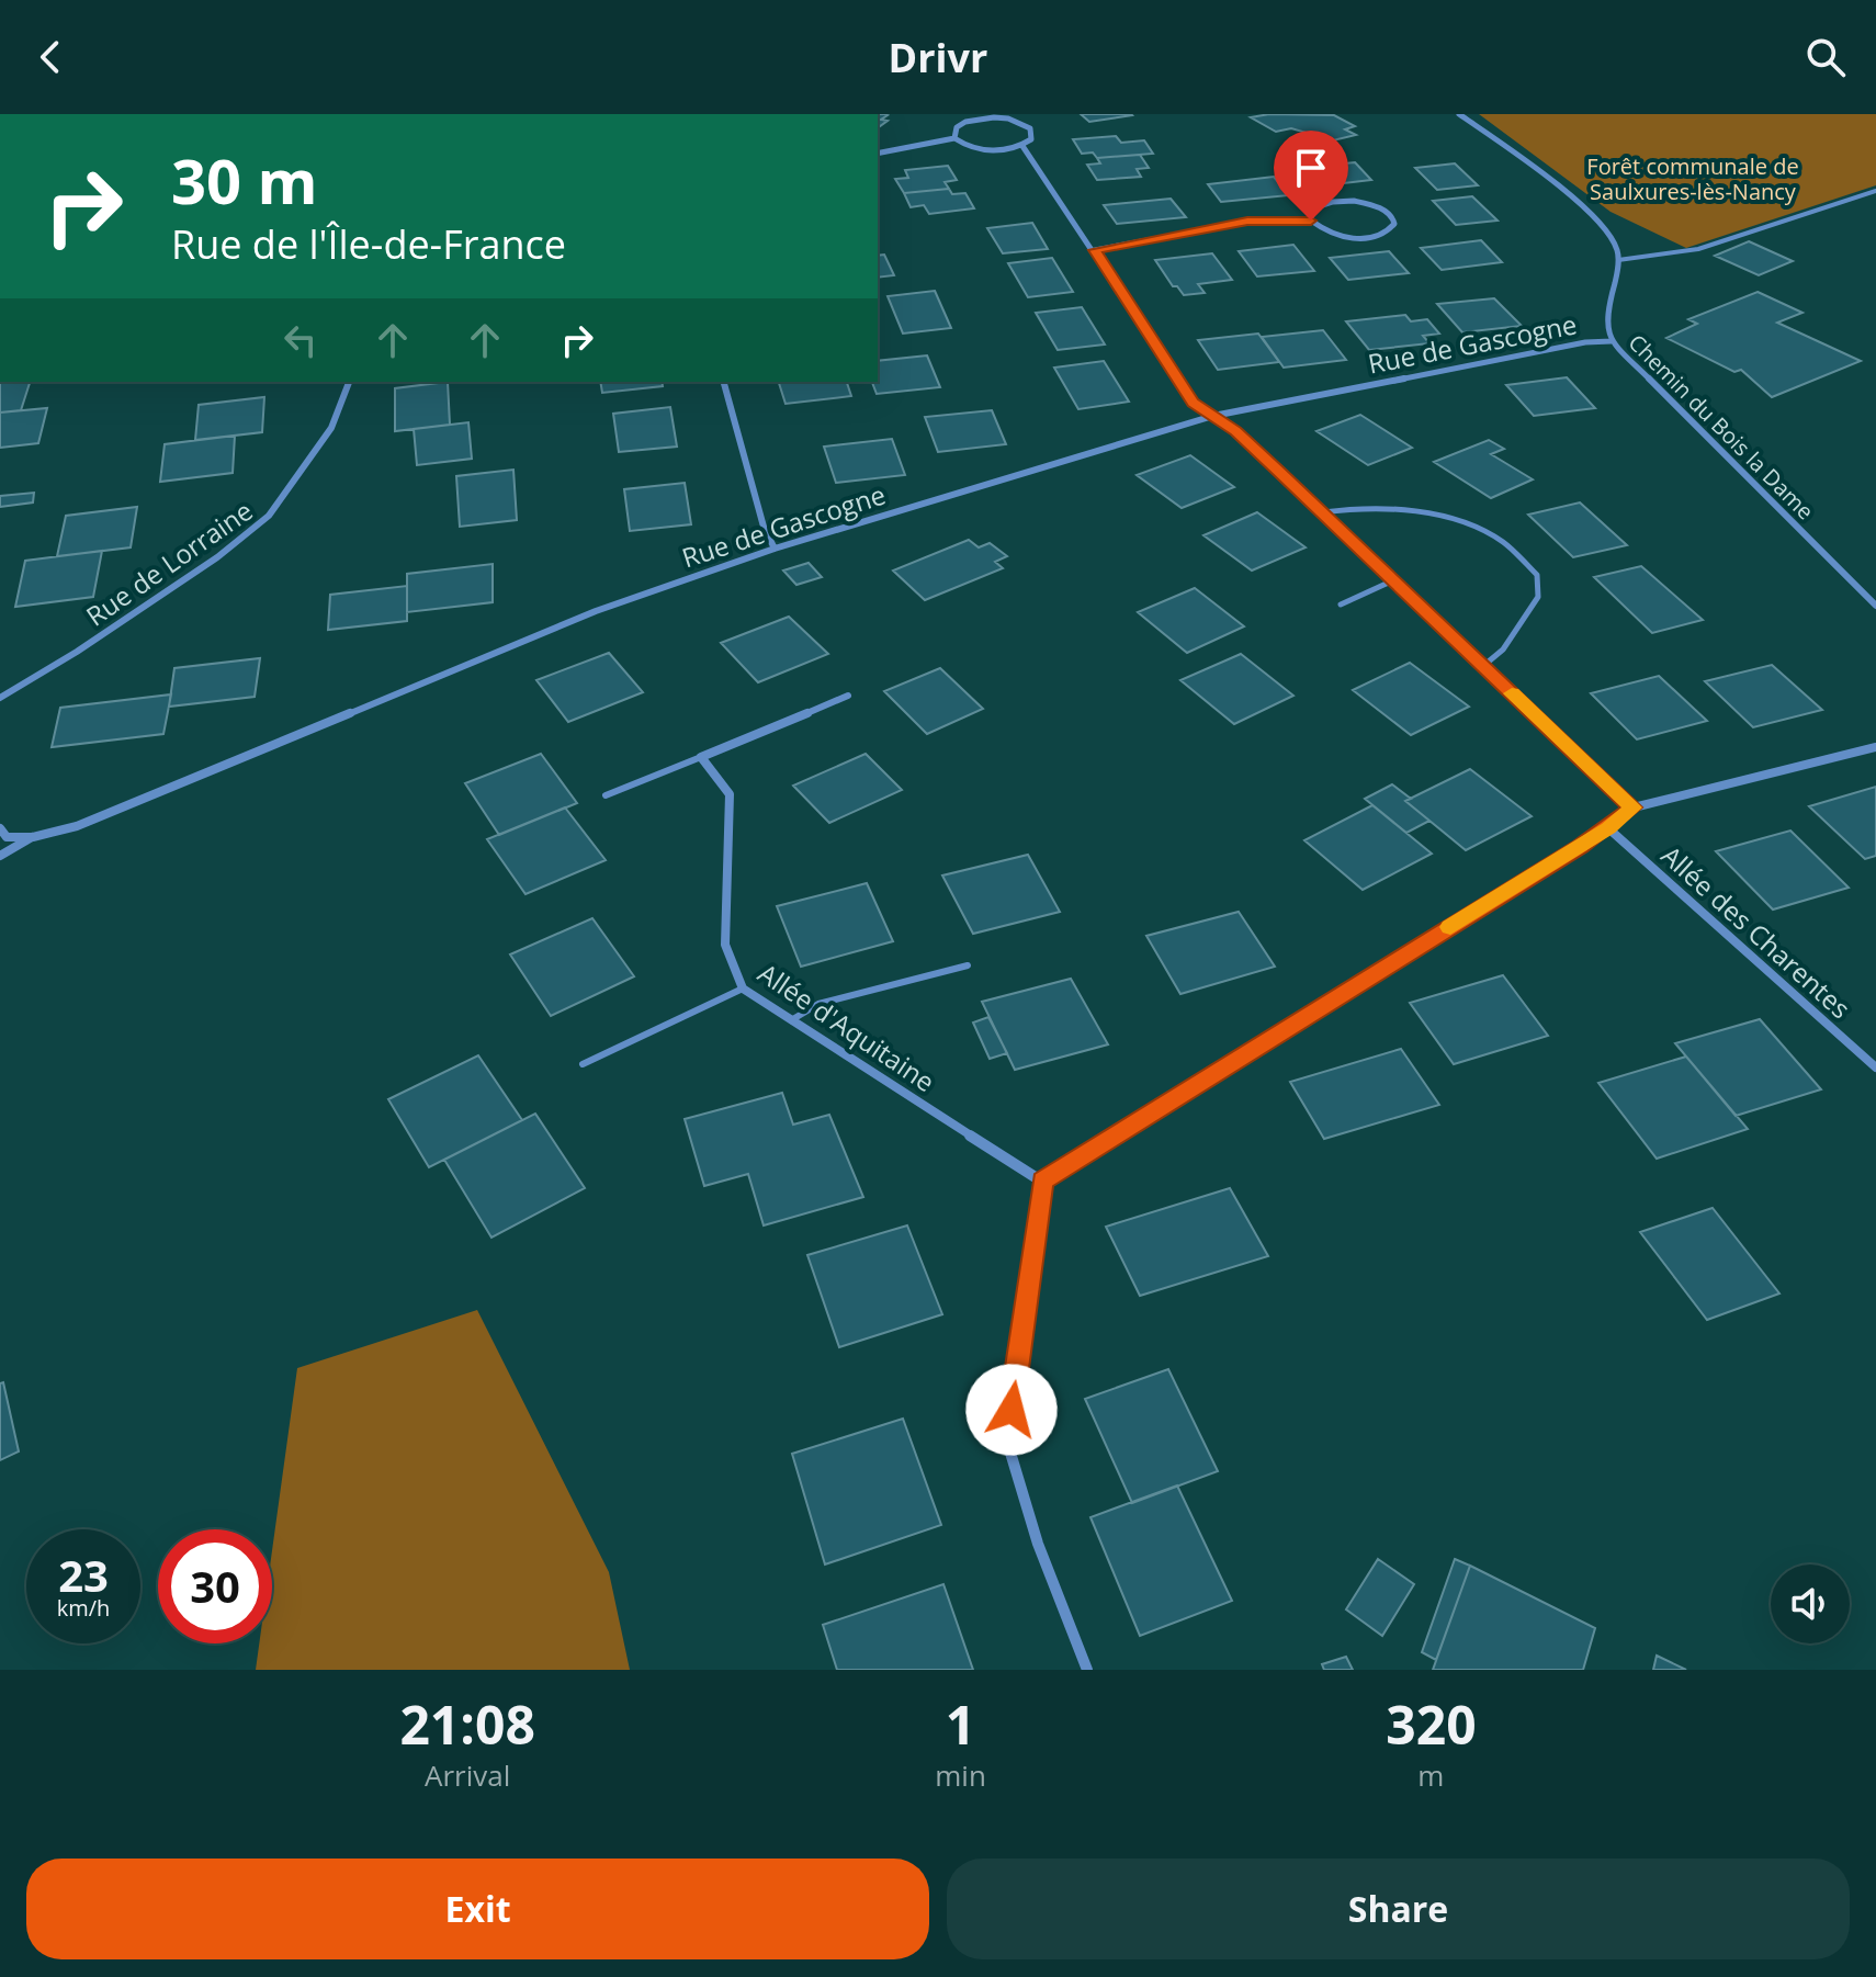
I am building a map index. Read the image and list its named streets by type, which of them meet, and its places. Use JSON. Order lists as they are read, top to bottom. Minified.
{"streets":{"street":["Rue de Gascogne","Chemin du Bois la Dame","Rue de Lorraine","Allée des Charentes","Allée d'Aquitaine"]},"crossings":[["Rue de Gascogne","Chemin du Bois la Dame"]],"parks":["Forêt communale de Saulxures-lès-Nancy"],"page":{"header":"Drivr","turn":["30 m","Rue de l'Île-de-France"],"speed":"23 km/h","limit":"30","eta":["21:08","Arrival","1","min","320","m"],"buttons":["Exit","Share"]}}
